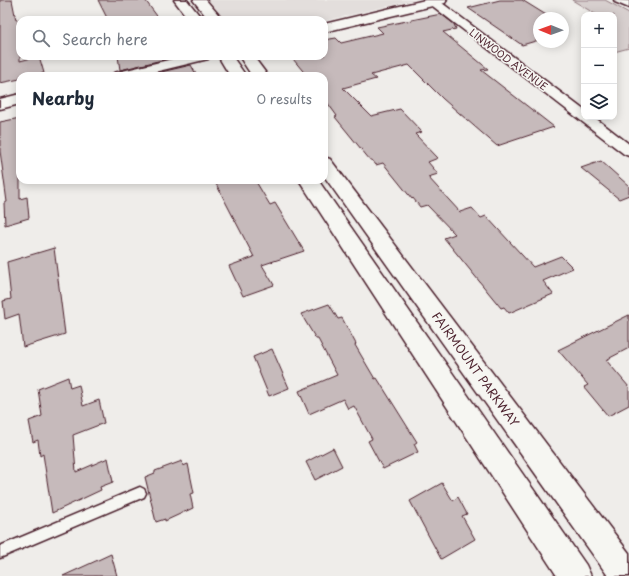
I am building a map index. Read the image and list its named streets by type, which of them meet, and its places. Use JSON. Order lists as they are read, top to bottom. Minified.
{"streets":{"street":["LINWOOD AVENUE","FAIRMOUNT PARKWAY"]},"north":"left","page":{"map_buttons":["+","−"],"search":"Search here","heading":["Nearby","0 results"]}}
